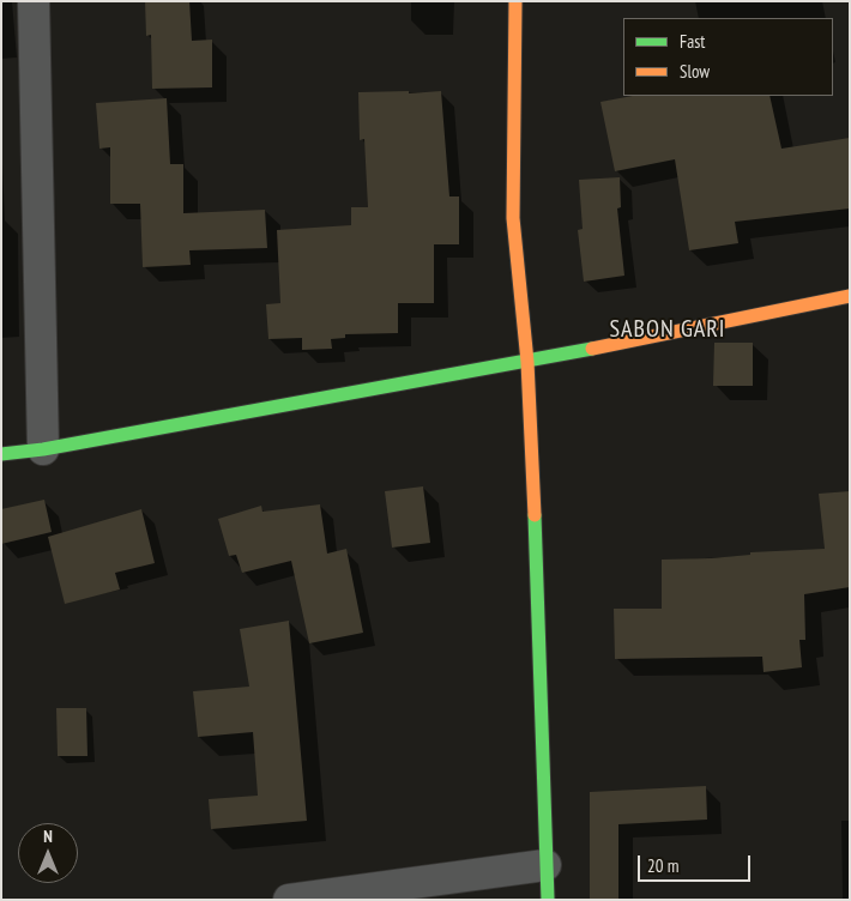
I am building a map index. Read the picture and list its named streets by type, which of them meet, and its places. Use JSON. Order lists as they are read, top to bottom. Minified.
{"districts":["SABON GARI"],"legend":["Fast","Slow"],"scale_bar":"20 m","north":"top"}
